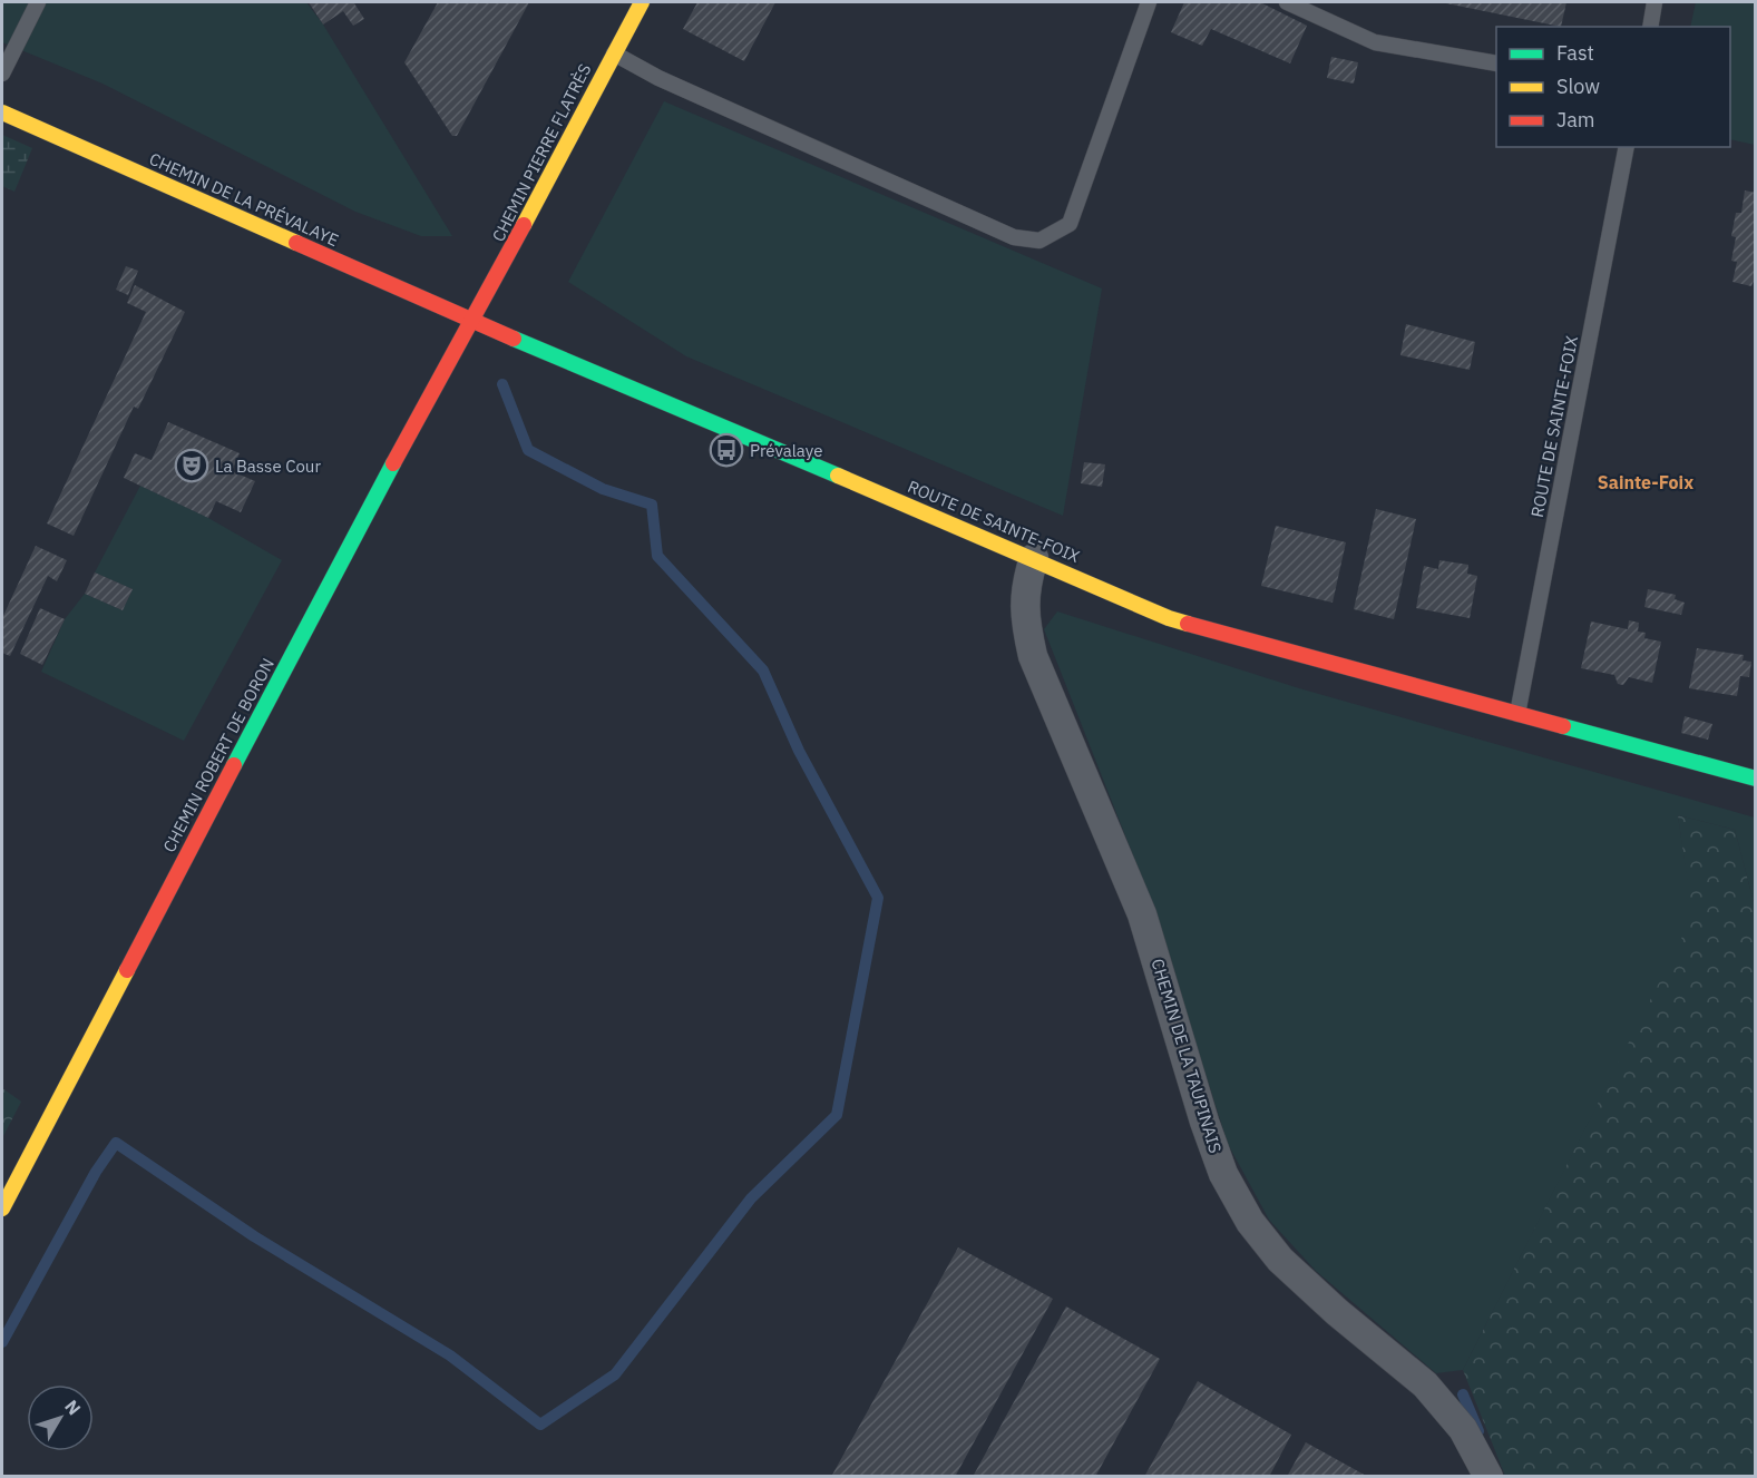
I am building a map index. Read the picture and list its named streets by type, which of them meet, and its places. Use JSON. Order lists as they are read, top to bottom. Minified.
{"streets":{"street":["CHEMIN PIERRE FLATRÈS","CHEMIN DE LA PRÉVALAYE","ROUTE DE SAINTE-FOIX","CHEMIN ROBERT DE BORON","CHEMIN DE LA TAUPINAIS"]},"crossings":[["CHEMIN PIERRE FLATRÈS","CHEMIN DE LA PRÉVALAYE"],["CHEMIN PIERRE FLATRÈS","ROUTE DE SAINTE-FOIX"],["CHEMIN PIERRE FLATRÈS","CHEMIN ROBERT DE BORON"],["CHEMIN DE LA PRÉVALAYE","ROUTE DE SAINTE-FOIX"],["CHEMIN DE LA PRÉVALAYE","CHEMIN ROBERT DE BORON"],["ROUTE DE SAINTE-FOIX","CHEMIN ROBERT DE BORON"],["ROUTE DE SAINTE-FOIX","CHEMIN DE LA TAUPINAIS"]],"districts":["Sainte-Foix"],"places":{"bus stop":["Prévalaye"],"theatre":["La Basse Cour"]},"legend":["Fast","Slow","Jam"],"north":"top right"}
